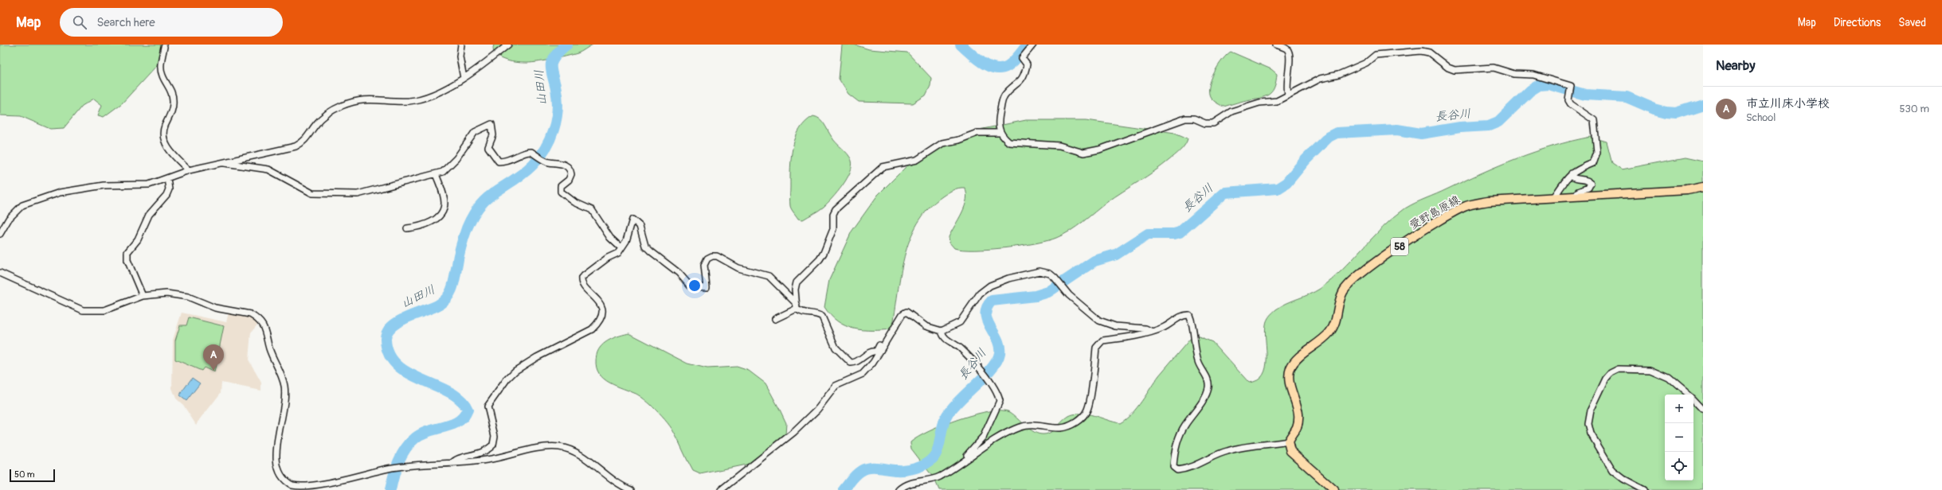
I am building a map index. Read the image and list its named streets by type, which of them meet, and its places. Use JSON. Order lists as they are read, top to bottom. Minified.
{"streets":{"main road":["愛野島原線","58"]},"water":["山田川","長谷川"],"scale_bar":"50 m","page":{"header":"Map","search":"Search here","nav":["Map","Directions","Saved"],"heading":"Nearby","list":[{"mark":"A","name":"市立川床小学校","note":"School","value":"530 m"}],"pins":"A","map_buttons":["+","−"],"scale":"50 m"}}
